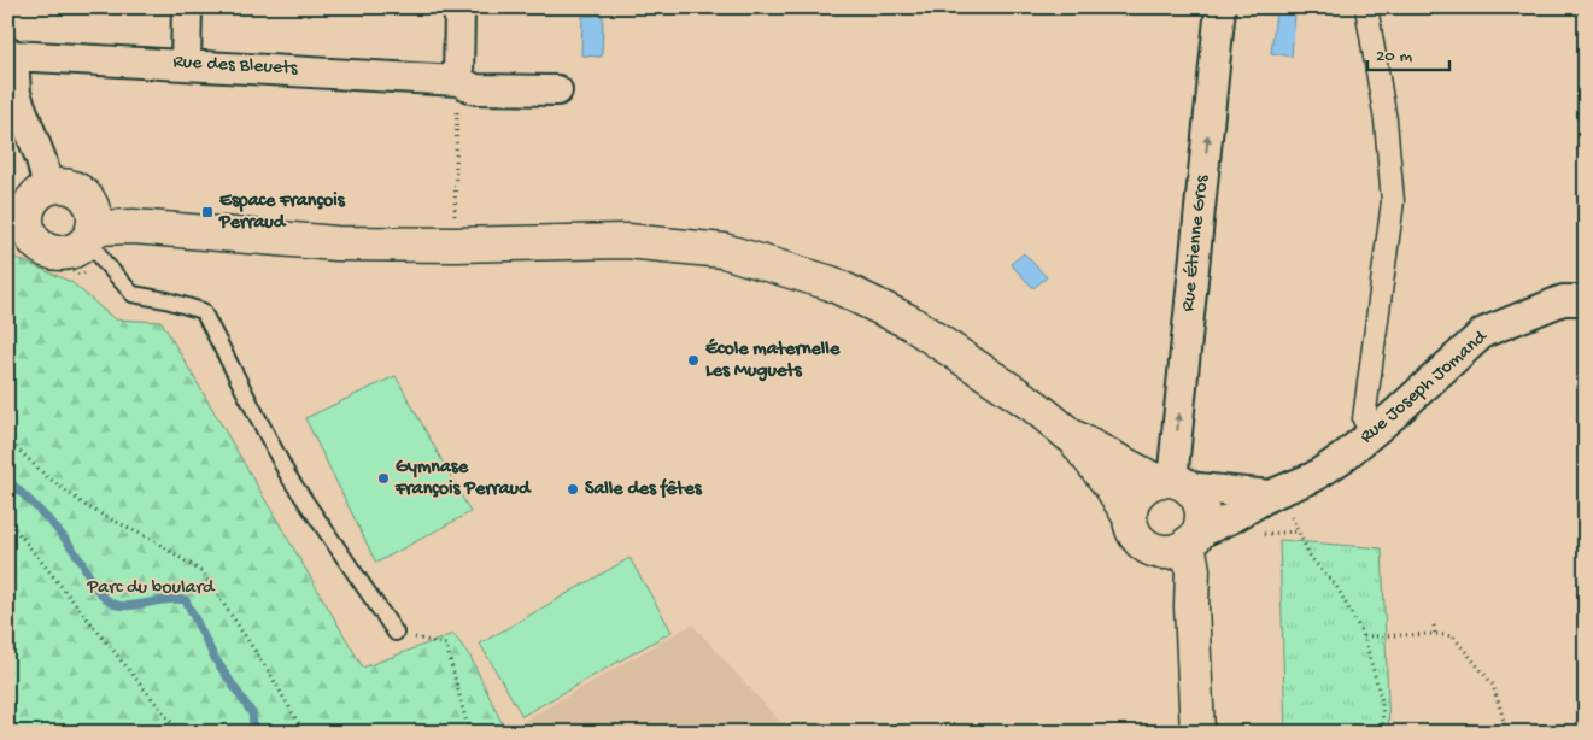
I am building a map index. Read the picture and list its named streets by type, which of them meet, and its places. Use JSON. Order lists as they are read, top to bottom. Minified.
{"streets":{"street":["Rue des Bleuets","Rue Étienne Gros","Rue Joseph Jomand"]},"crossings":[["Rue Étienne Gros","Rue Joseph Jomand"]],"parks":["Parc du boulard"],"places":{"transit":["Espace François Perraud"],"other":["École maternelle Les Muguets","Gymnase François Perraud","Salle des fêtes"]},"scale_bar":"20 m"}
